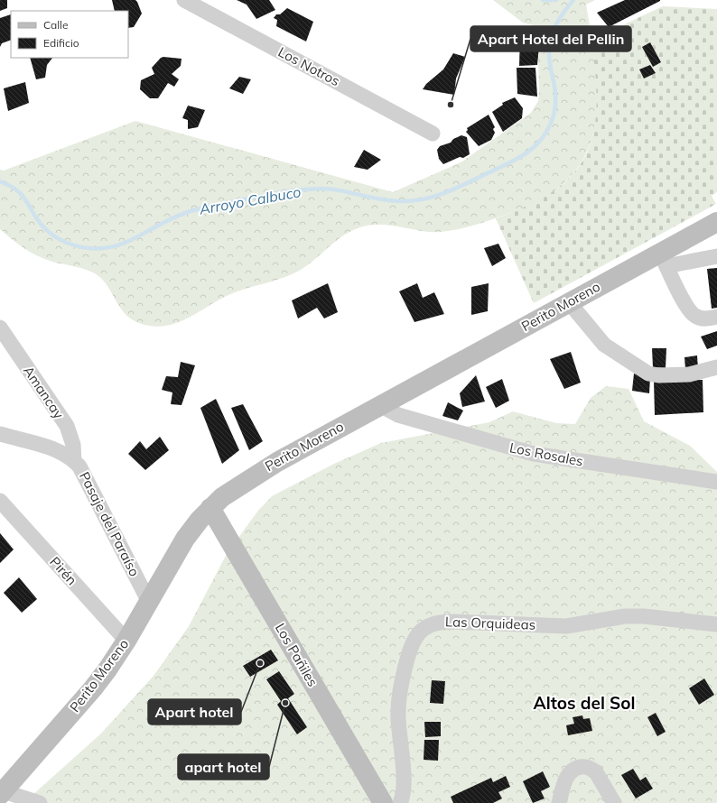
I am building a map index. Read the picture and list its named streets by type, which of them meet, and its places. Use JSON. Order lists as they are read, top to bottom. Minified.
{"streets":{"main road":["Perito Moreno","Los Pañiles"],"street":["Los Notros","Amancay","Los Rosales","Pasaje del Paraíso","Pirén","Las Orquideas"]},"crossings":[["Perito Moreno","Los Rosales"],["Perito Moreno","Pasaje del Paraíso"],["Perito Moreno","Pirén"],["Perito Moreno","Los Pañiles"],["Amancay","Pasaje del Paraíso"]],"districts":["Altos del Sol"],"water":["Arroyo Calbuco"],"places":["Apart Hotel del Pellin","Apart hotel","apart hotel"],"legend":["Calle","Edificio"]}
